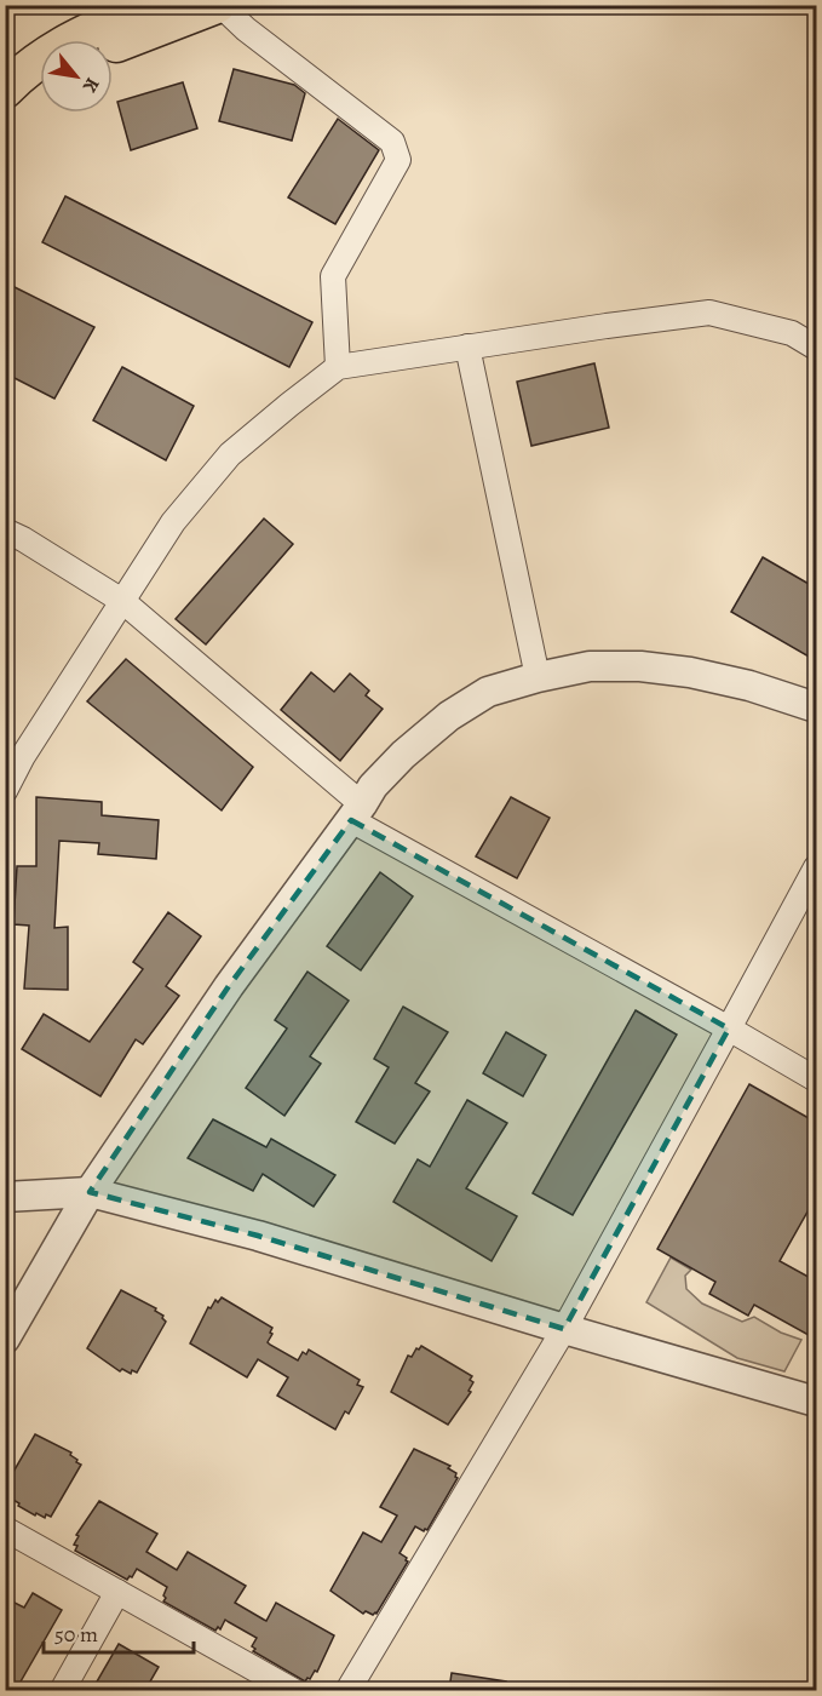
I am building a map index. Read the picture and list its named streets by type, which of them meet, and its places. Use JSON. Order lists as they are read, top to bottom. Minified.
{"scale_bar":"50 m","north":"bottom right"}
